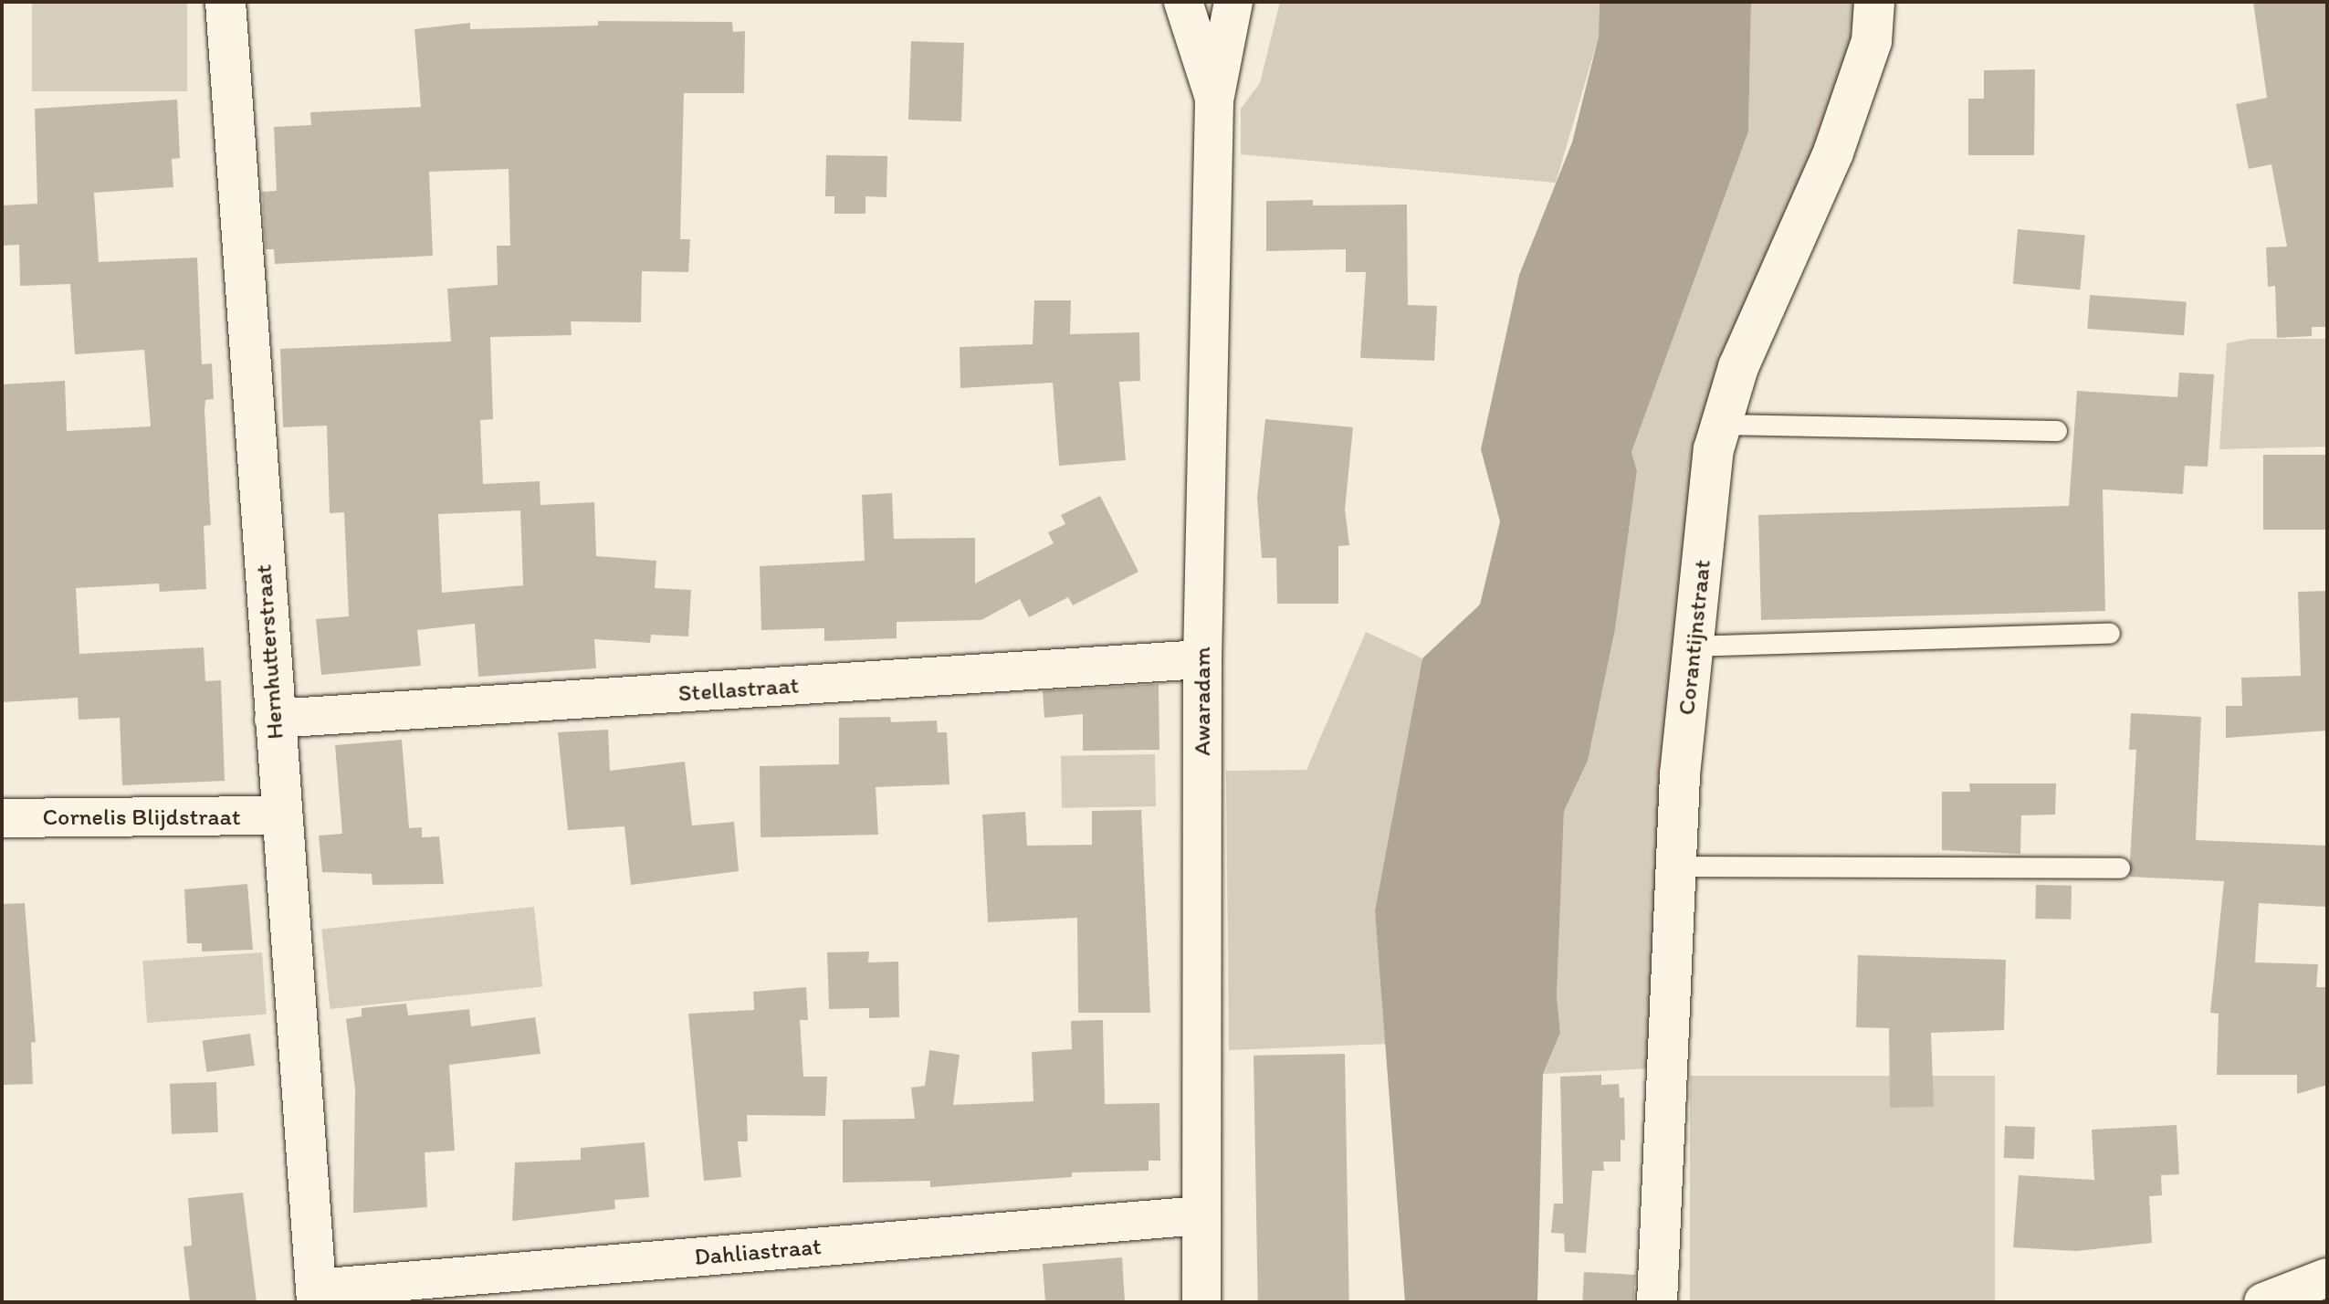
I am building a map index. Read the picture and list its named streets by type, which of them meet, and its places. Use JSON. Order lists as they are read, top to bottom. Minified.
{"streets":{"street":["Corantijnstraat","Hernhutterstraat","Stellastraat","Awaradam","Cornelis Blijdstraat","Dahliastraat"]},"crossings":[["Hernhutterstraat","Stellastraat"],["Hernhutterstraat","Cornelis Blijdstraat"],["Hernhutterstraat","Dahliastraat"],["Stellastraat","Awaradam"],["Awaradam","Dahliastraat"]]}
